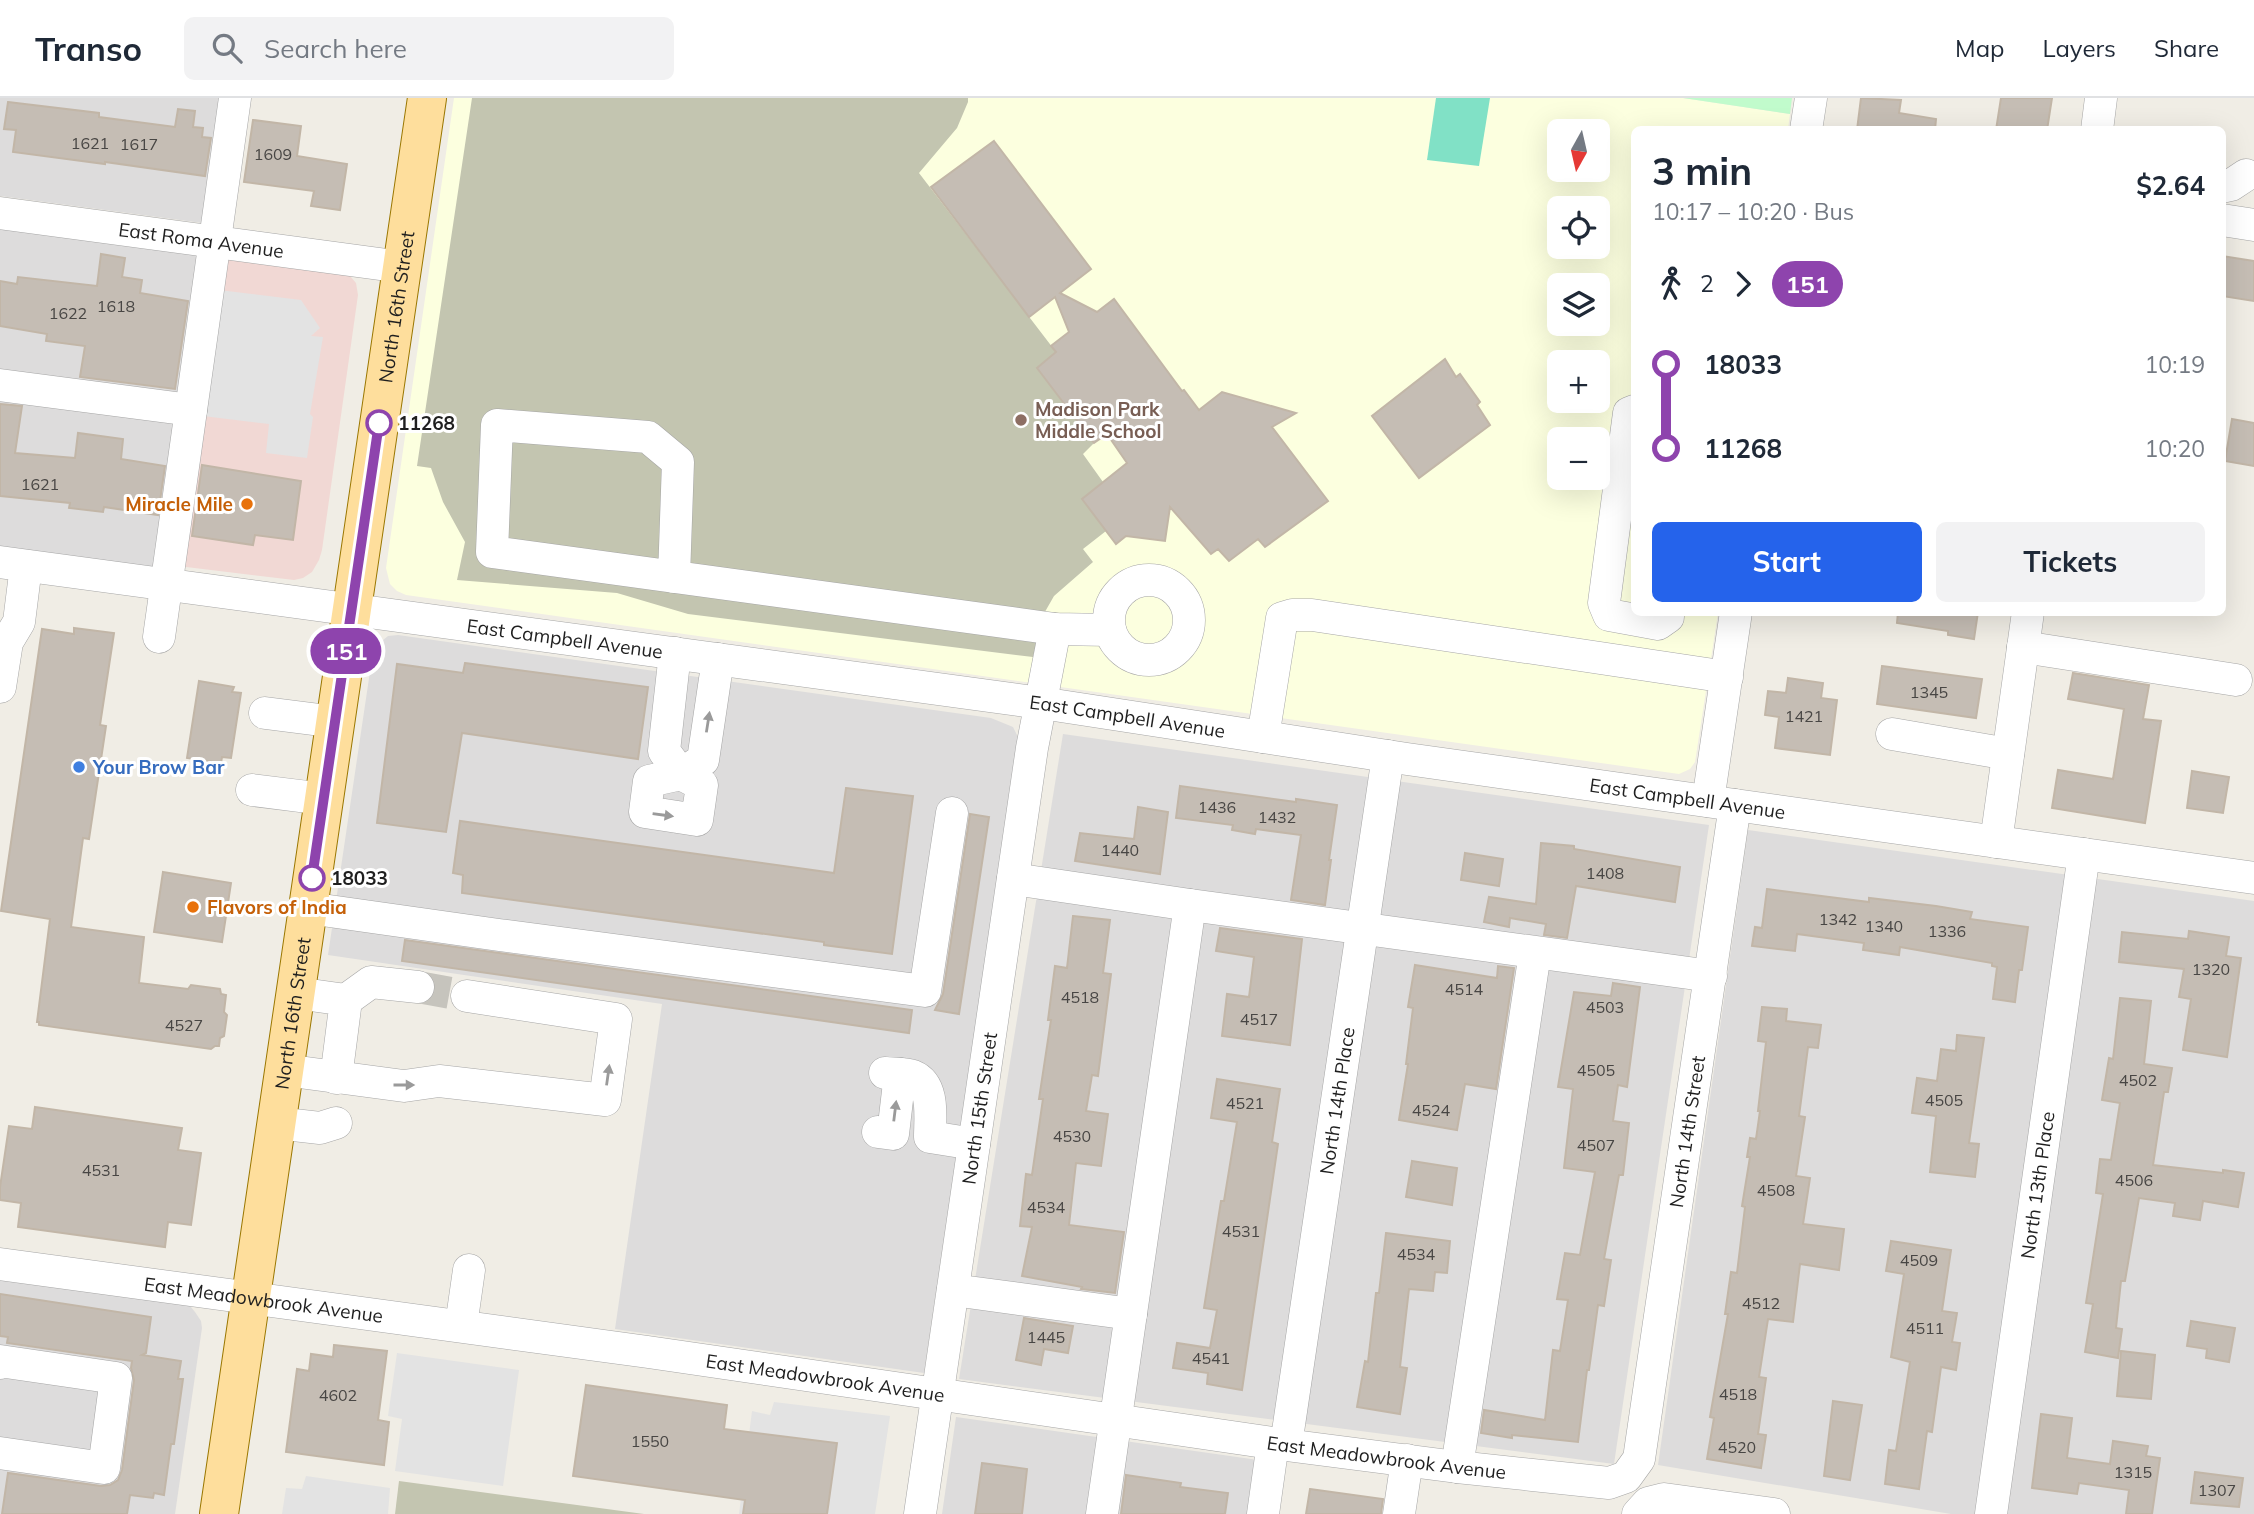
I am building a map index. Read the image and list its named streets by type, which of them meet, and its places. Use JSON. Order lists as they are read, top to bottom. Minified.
{"streets":{"main road":["North 16th Street"],"street":["East Roma Avenue","East Campbell Avenue","North 14th Place","North 15th Street","North 14th Street","North 13th Place","East Meadowbrook Avenue"]},"crossings":[["East Roma Avenue","North 16th Street"],["North 16th Street","East Campbell Avenue"],["North 16th Street","East Meadowbrook Avenue"],["East Campbell Avenue","North 14th Place"],["East Campbell Avenue","North 15th Street"],["East Campbell Avenue","North 14th Street"],["East Campbell Avenue","North 13th Place"],["North 14th Place","East Meadowbrook Avenue"],["North 15th Street","East Meadowbrook Avenue"],["North 14th Street","East Meadowbrook Avenue"]],"places":["Madison Park Middle School","11268","Miracle Mile","Your Brow Bar","18033","Flavors of India"],"lines":["bus line 151"],"house_numbers":["1621","1617","1609","1618","1622","1621","1345","1421","1436","1432","1440","1408","1342","1340","1336","1320","4514","4518","4503","4517","4527","4505","4502","4505","4521","4524","4530","4507","4531","4506","4508","4534","4531","4534","4509","4512","4511","1445","4541","4518","4602","1550","4520","1315","1307"],"north":"bottom","page":{"header":"Transo","search":"Search here","nav":["Map","Layers","Share"],"on_map":"151","map_buttons":["+","−"],"heading":["3 min","10:17 – 10:20 · Bus","$2.64"],"legs":["2","151"],"list":[{"name":"18033","value":"10:19"},{"name":"11268","value":"10:20"}],"buttons":["Start","Tickets"]}}
